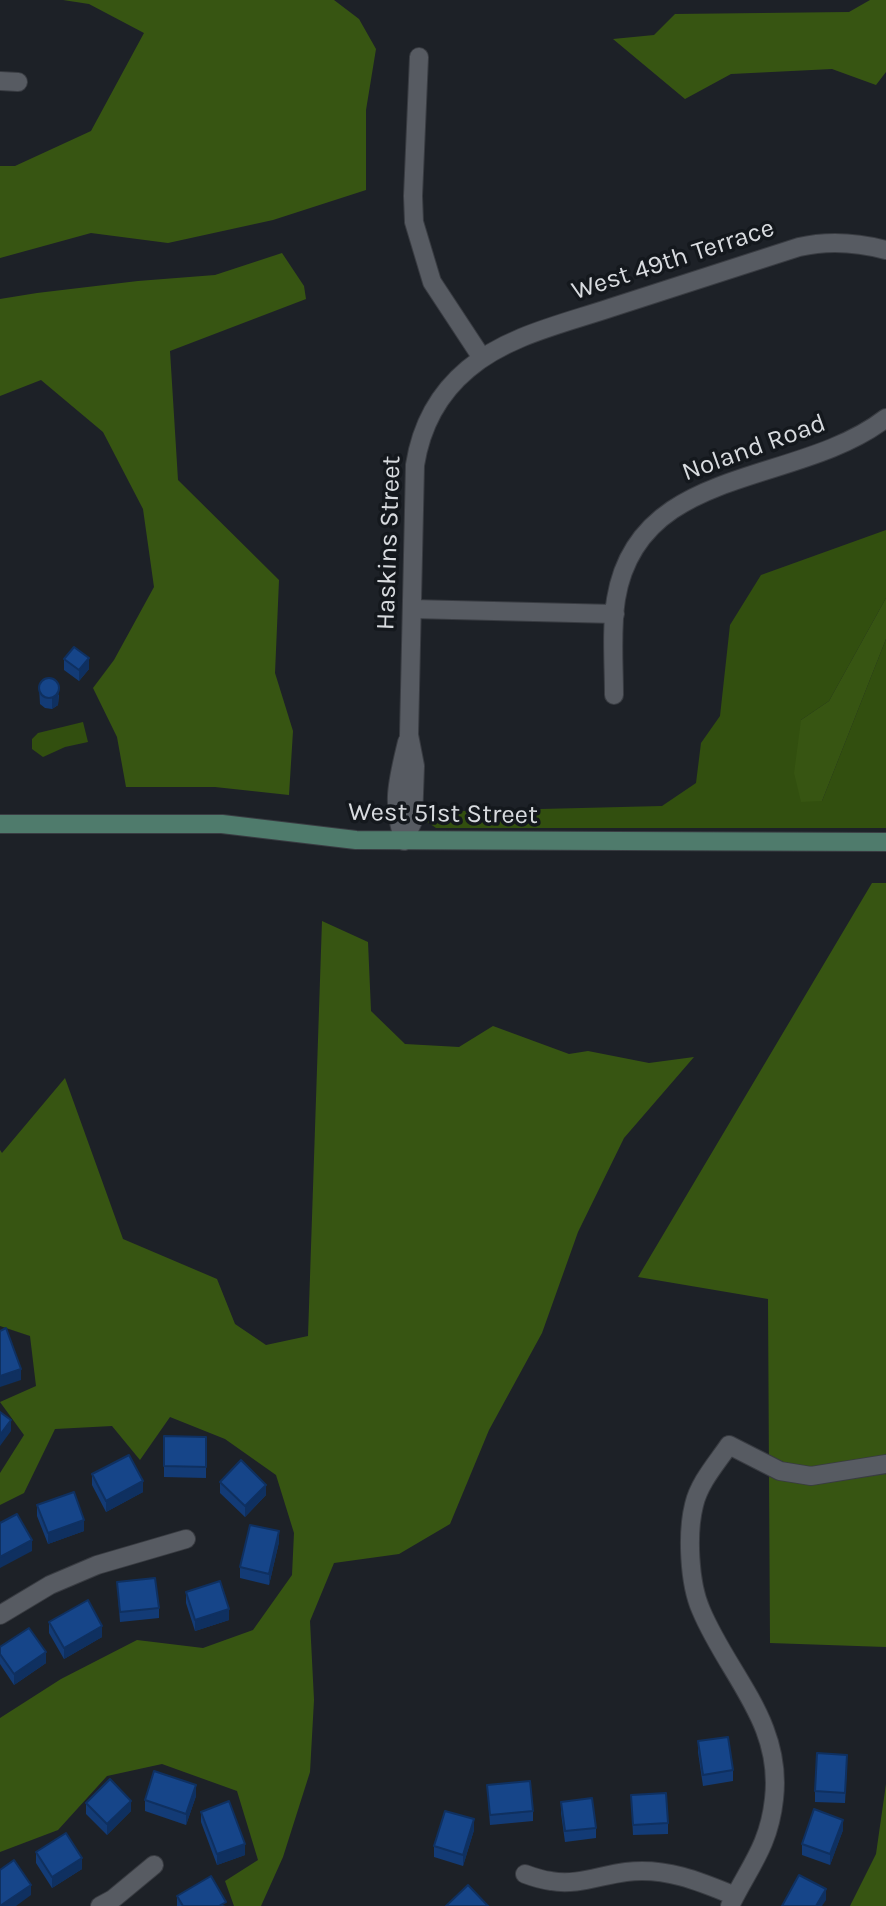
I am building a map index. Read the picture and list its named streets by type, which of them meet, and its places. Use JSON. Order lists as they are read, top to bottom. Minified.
{"streets":{"street":["West 49th Terrace","Noland Road","Haskins Street","West 51st Street"]},"crossings":[["West 49th Terrace","Haskins Street"],["Haskins Street","West 51st Street"]]}
